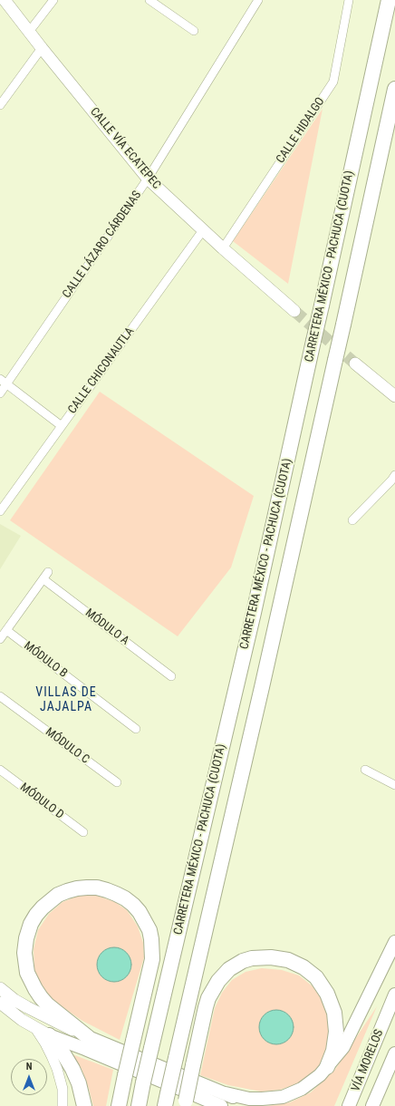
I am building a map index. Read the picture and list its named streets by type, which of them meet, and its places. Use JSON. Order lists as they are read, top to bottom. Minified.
{"streets":{"highway":["CARRETERA MÉXICO - PACHUCA (CUOTA)"],"main road":["CALLE VÍA ECATEPEC","VÍA MORELOS"],"street":["CALLE HIDALGO","CALLE LÁZARO CÁRDENAS","CALLE CHICONAUTLA","MÓDULO A","MÓDULO B","MÓDULO C","MÓDULO D"]},"crossings":[["CALLE HIDALGO","CALLE VÍA ECATEPEC"],["CALLE VÍA ECATEPEC","CALLE LÁZARO CÁRDENAS"],["CALLE VÍA ECATEPEC","CALLE CHICONAUTLA"],["MÓDULO A","MÓDULO B"]],"districts":["VILLAS DE JAJALPA"],"north":"top"}
